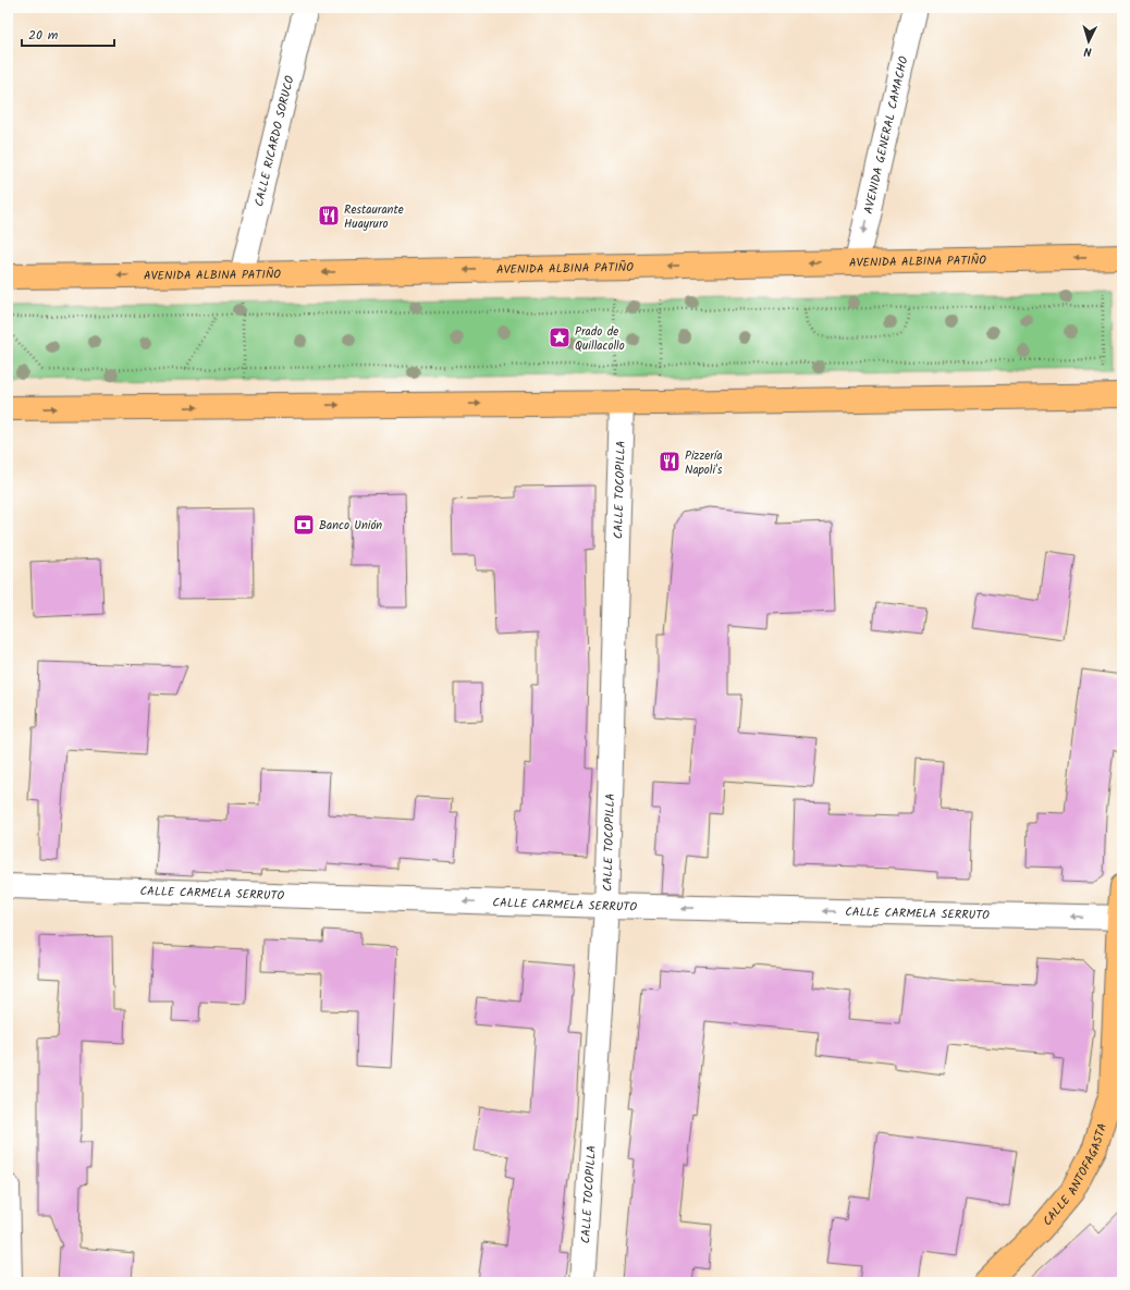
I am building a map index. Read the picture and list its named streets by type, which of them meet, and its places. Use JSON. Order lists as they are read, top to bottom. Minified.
{"streets":{"main road":["AVENIDA ALBINA PATIÑO","CALLE ANTOFAGASTA"],"street":["AVENIDA GENERAL CAMACHO","CALLE RICARDO SORUCO","CALLE TOCOPILLA","CALLE CARMELA SERRUTO"]},"crossings":[["AVENIDA GENERAL CAMACHO","AVENIDA ALBINA PATIÑO"],["CALLE RICARDO SORUCO","AVENIDA ALBINA PATIÑO"],["CALLE TOCOPILLA","CALLE CARMELA SERRUTO"],["CALLE CARMELA SERRUTO","CALLE ANTOFAGASTA"]],"one_way":["AVENIDA GENERAL CAMACHO","CALLE CARMELA SERRUTO"],"places":{"restaurant":["Restaurante Huayruro","Pizzería Napoli's"],"place":["Prado de Quillacollo"],"bank":["Banco Unión"]},"scale_bar":"20 m","north":"bottom"}
